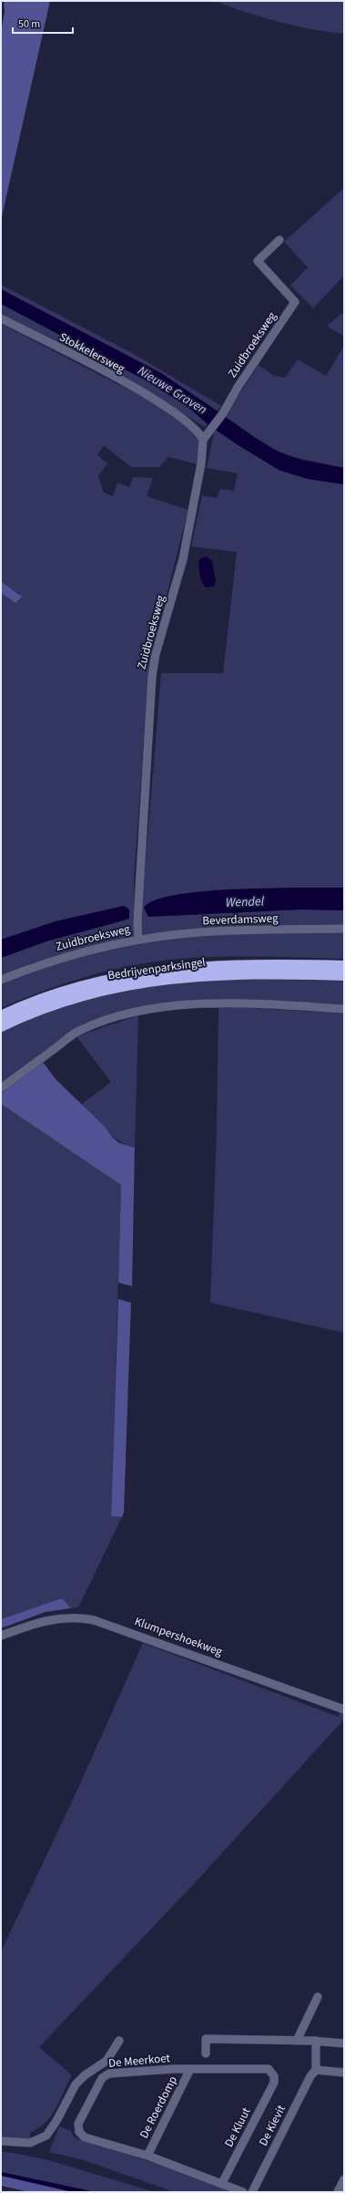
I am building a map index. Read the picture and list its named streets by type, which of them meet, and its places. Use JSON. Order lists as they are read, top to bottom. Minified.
{"streets":{"highway":["Bedrijvenparksingel"],"street":["Zuidbroeksweg","Stokkelersweg","Beverdamsweg","Klumpershoekweg","De Meerkoet","De Roerdomp","De Kievit","De Kluut"]},"crossings":[["Zuidbroeksweg","Stokkelersweg"],["Zuidbroeksweg","Beverdamsweg"],["De Meerkoet","De Roerdomp"],["De Meerkoet","De Kluut"]],"water":["Nieuwe Graven","Wendel"],"scale_bar":"50 m"}
